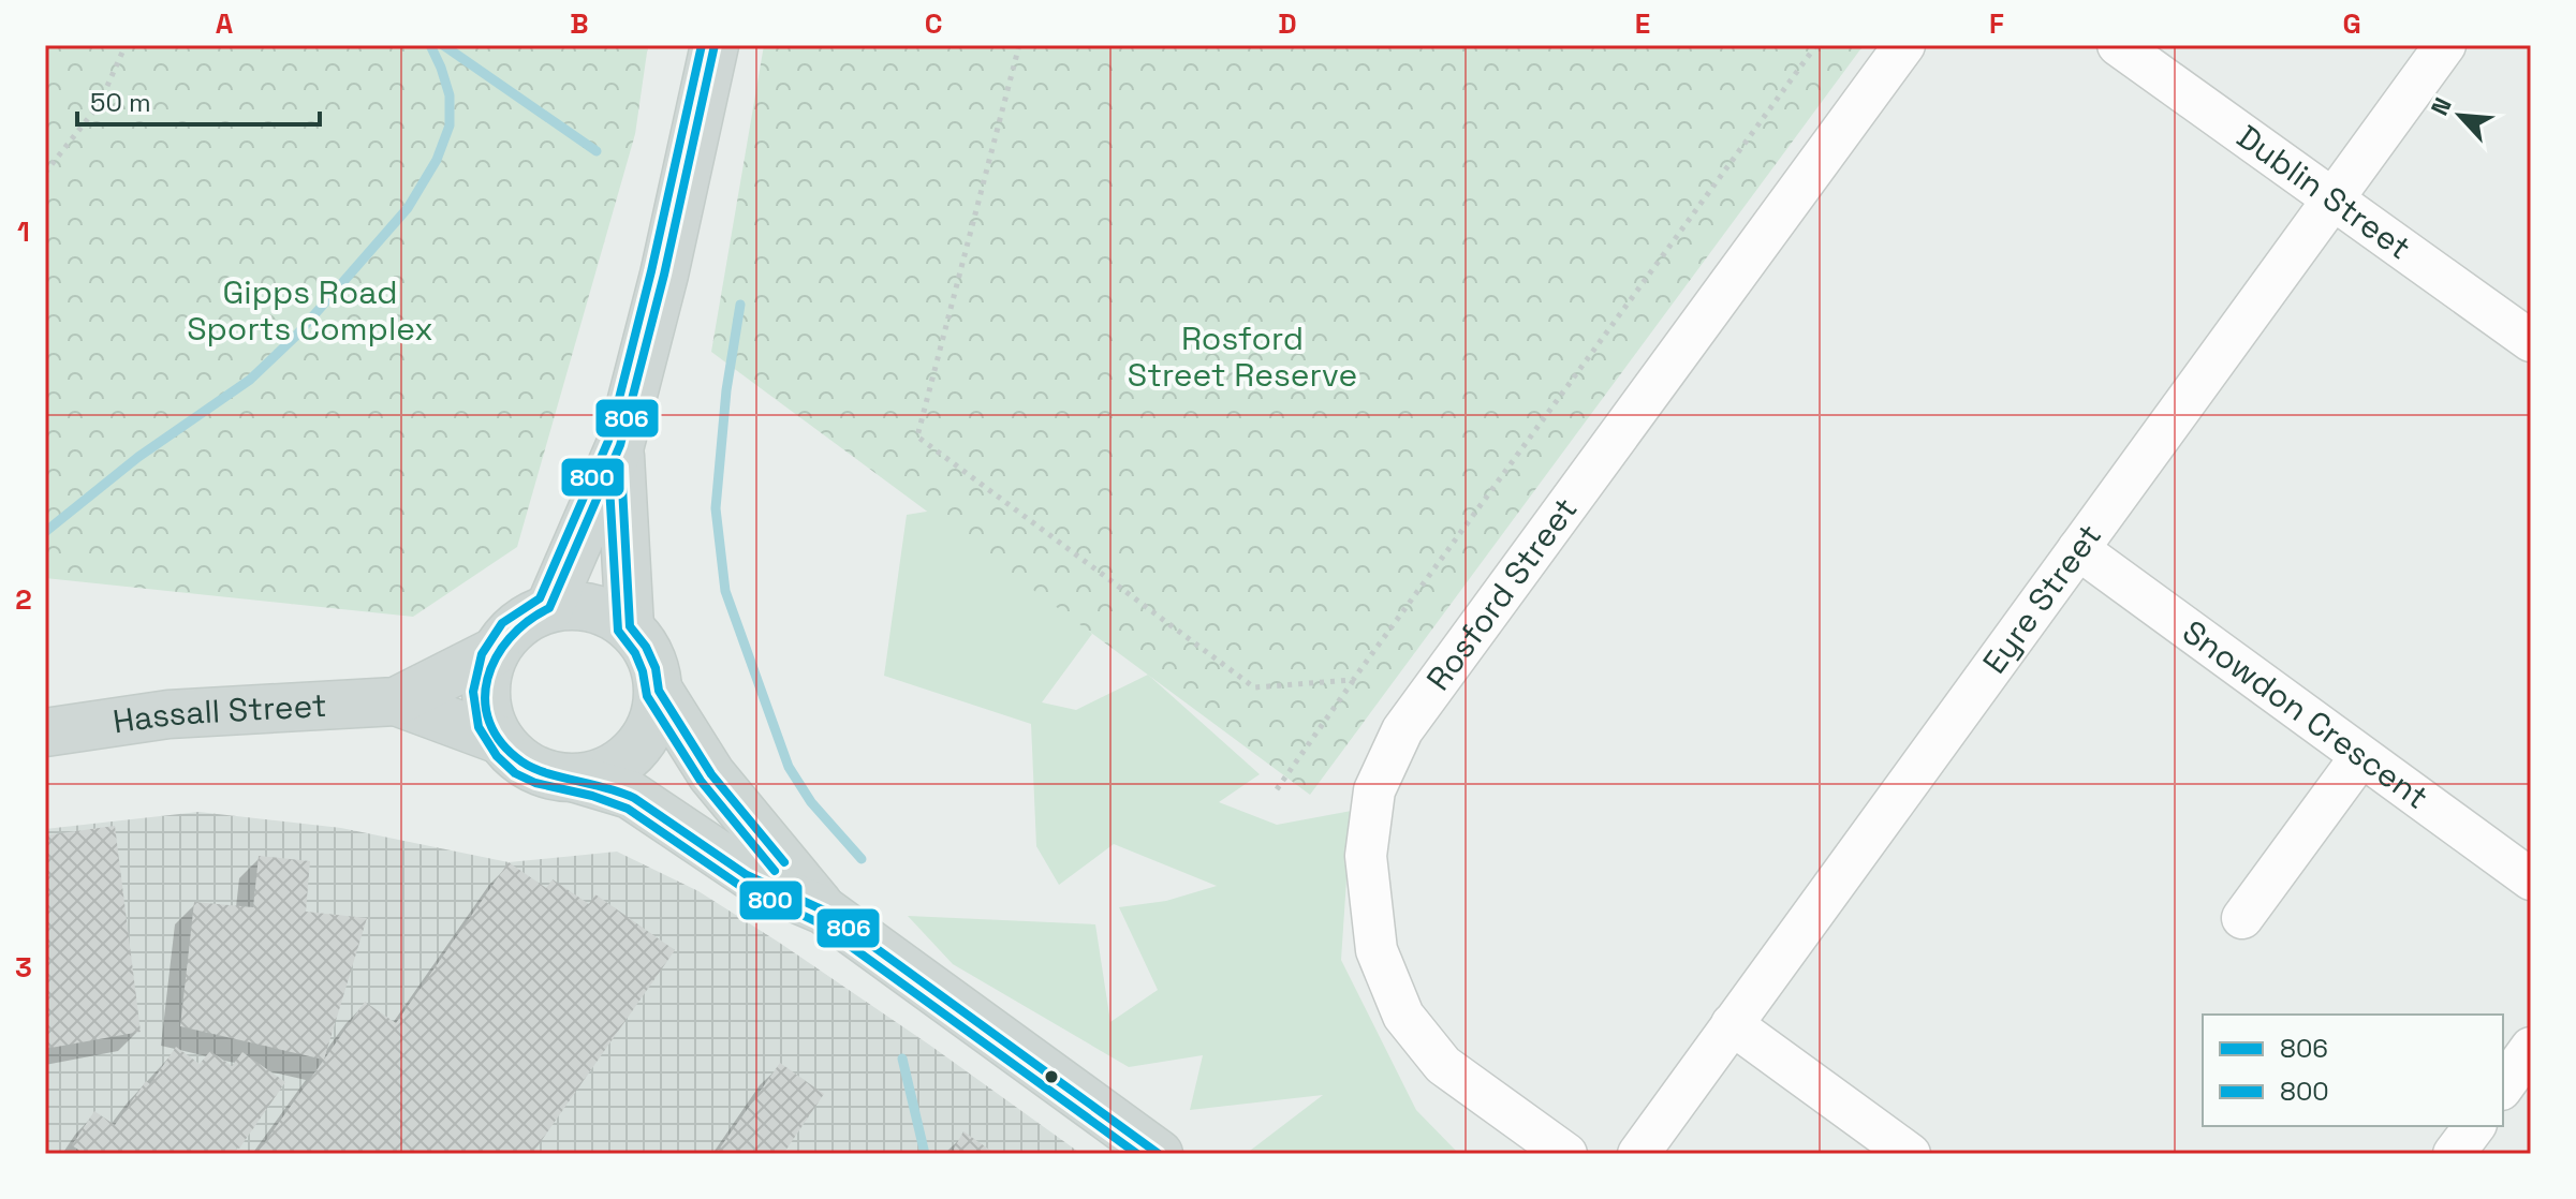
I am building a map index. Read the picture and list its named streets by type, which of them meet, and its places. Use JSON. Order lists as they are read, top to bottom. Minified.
{"streets":{"main road":["Hassall Street"],"street":["Dublin Street","Rosford Street","Eyre Street","Snowdon Crescent"]},"crossings":[["Dublin Street","Eyre Street"],["Eyre Street","Snowdon Crescent"]],"parks":["Gipps Road Sports Complex","Rosford Street Reserve"],"lines":["transit line 806","transit line 800"],"legend":["806","800"],"scale_bar":"50 m","north":"top left","grid":{"columns":["A","B","C","D","E","F","G"],"rows":["1","2","3"]}}
